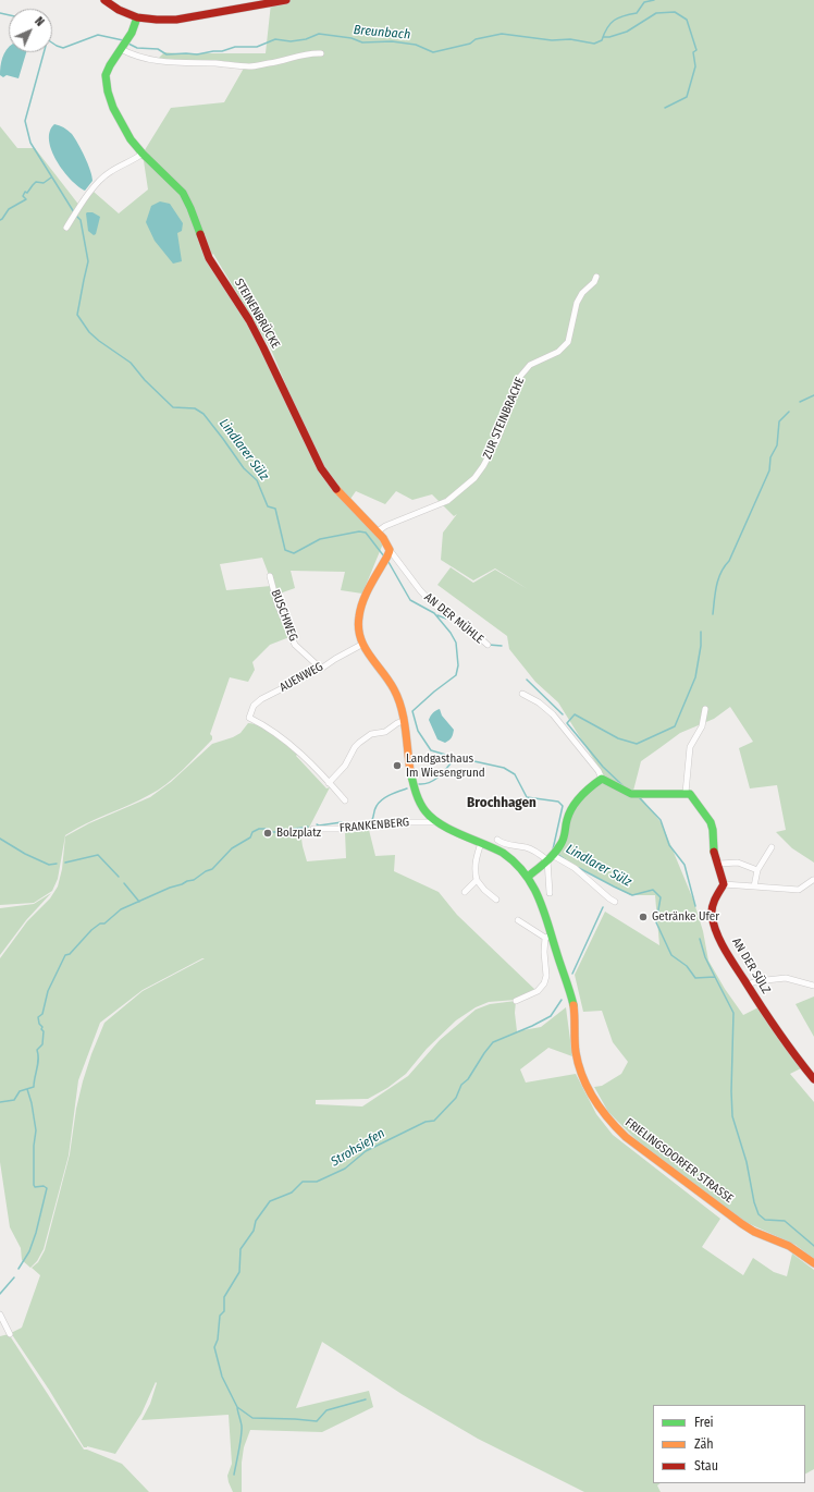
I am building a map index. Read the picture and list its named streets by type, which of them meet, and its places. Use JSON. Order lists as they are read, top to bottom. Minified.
{"streets":{"main road":["STEINENBRÜCKE","AN DER SÜLZ","FRIELINGSDORFER STRASSE"],"street":["ZUR STEINBRACHE","BUSCHWEG","AN DER MÜHLE","AUENWEG","FRANKENBERG"]},"crossings":[["STEINENBRÜCKE","ZUR STEINBRACHE"],["BUSCHWEG","AUENWEG"],["AN DER MÜHLE","FRIELINGSDORFER STRASSE"],["AUENWEG","FRIELINGSDORFER STRASSE"],["FRANKENBERG","FRIELINGSDORFER STRASSE"]],"districts":["Brochhagen"],"water":["Breunbach","Lindlarer Sülz","Strohsiefen"],"places":["Landgasthaus Im Wiesengrund","Bolzplatz","Getränke Ufer"],"legend":["Frei","Zäh","Stau"],"north":"top right"}
